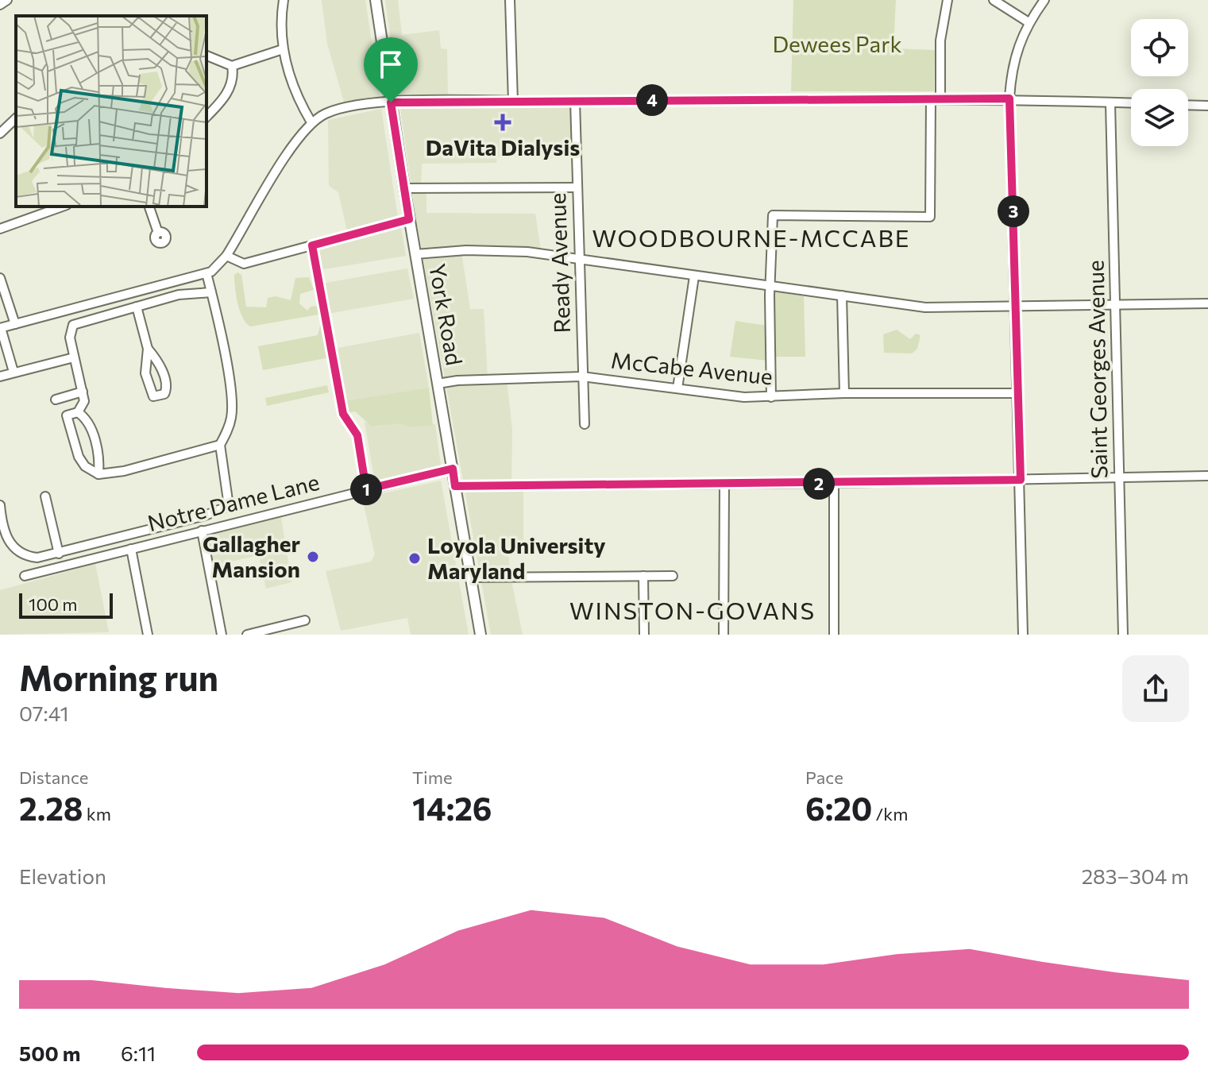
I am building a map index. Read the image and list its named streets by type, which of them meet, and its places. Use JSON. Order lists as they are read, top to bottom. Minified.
{"streets":{"main road":["York Road"],"street":["Ready Avenue","McCabe Avenue","Saint Georges Avenue","Notre Dame Lane"]},"crossings":[["Ready Avenue","McCabe Avenue"],["York Road","McCabe Avenue"],["York Road","Notre Dame Lane"]],"districts":["WOODBOURNE-MCCABE","WINSTON-GOVANS"],"parks":["Dewees Park"],"places":{"health":["DaVita Dialysis"],"other":["Gallagher Mansion","Loyola University Maryland"]},"scale_bar":"100 m","page":{"pins":["4","3","2","1"],"scale":"100 m","heading":["Morning run","07:41"],"stats":[["Distance","2.28 km"],["Time","14:26"],["Pace","6:20 /km"]],"chart":["Elevation","283–304 m"],"list":[{"name":"500 m","note":"6:11"}]}}
